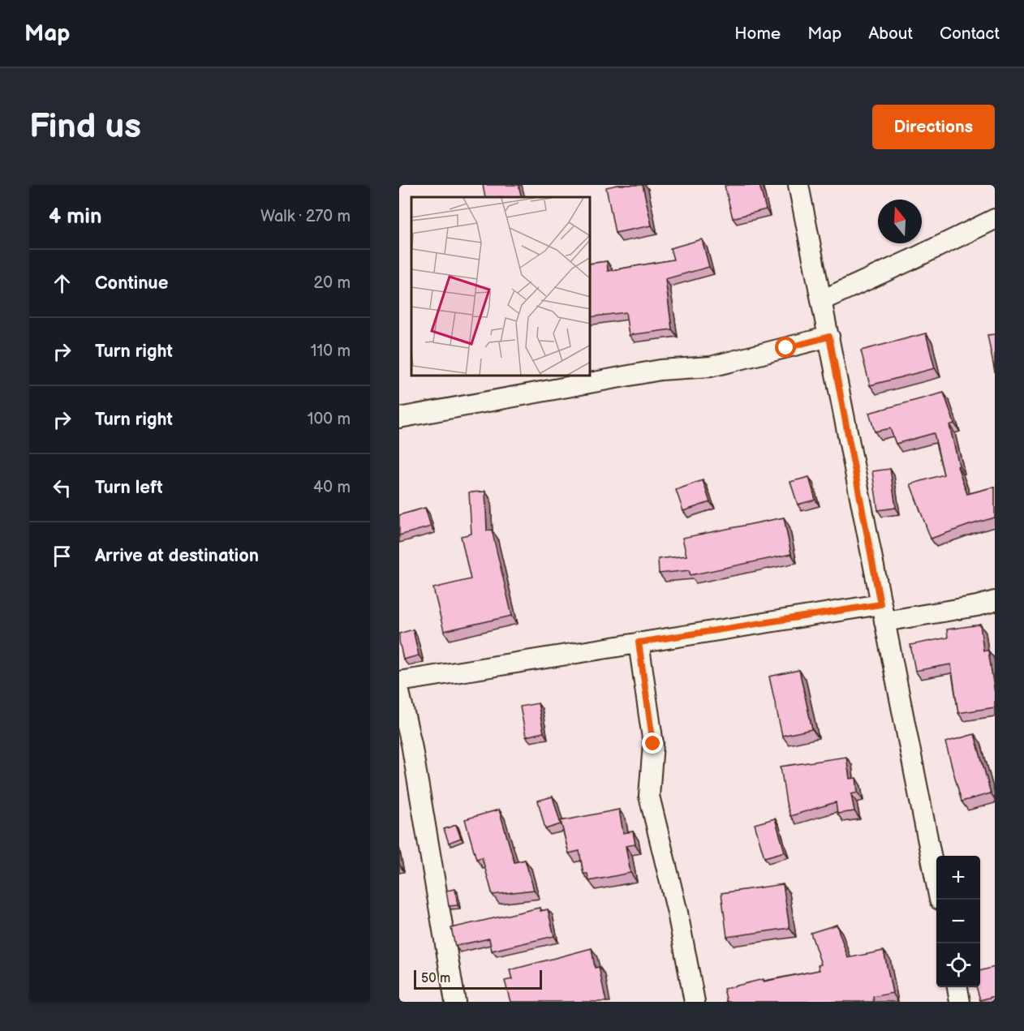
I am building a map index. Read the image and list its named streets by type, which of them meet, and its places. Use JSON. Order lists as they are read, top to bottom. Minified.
{"scale_bar":"50 m","north":"top","page":{"header":"Map","nav":["Home","Map","About","Contact"],"buttons":"Directions","title":"Find us","heading":["4 min","Walk · 270 m"],"list":[["Continue","20 m"],["Turn right","110 m"],["Turn right","100 m"],["Turn left","40 m"],"Arrive at destination"],"map_buttons":["+","−"],"scale":"50 m"}}
